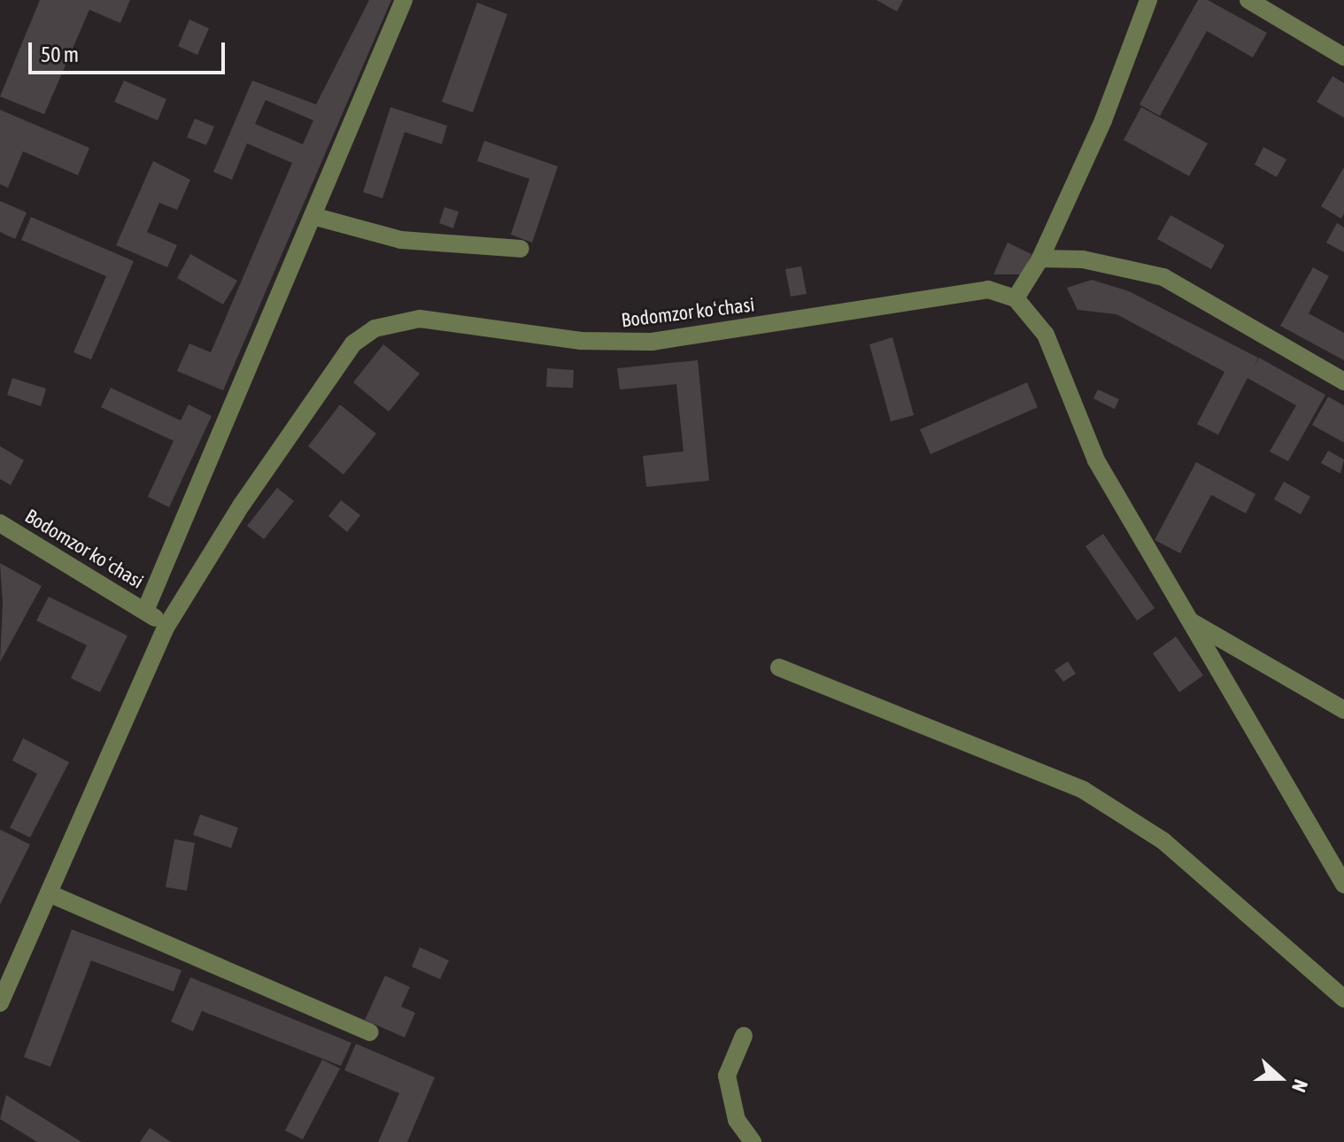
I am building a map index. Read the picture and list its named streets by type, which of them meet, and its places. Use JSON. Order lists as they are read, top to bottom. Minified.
{"streets":{"street":["Bodomzor koʻchasi"]},"scale_bar":"50 m","north":"right"}
